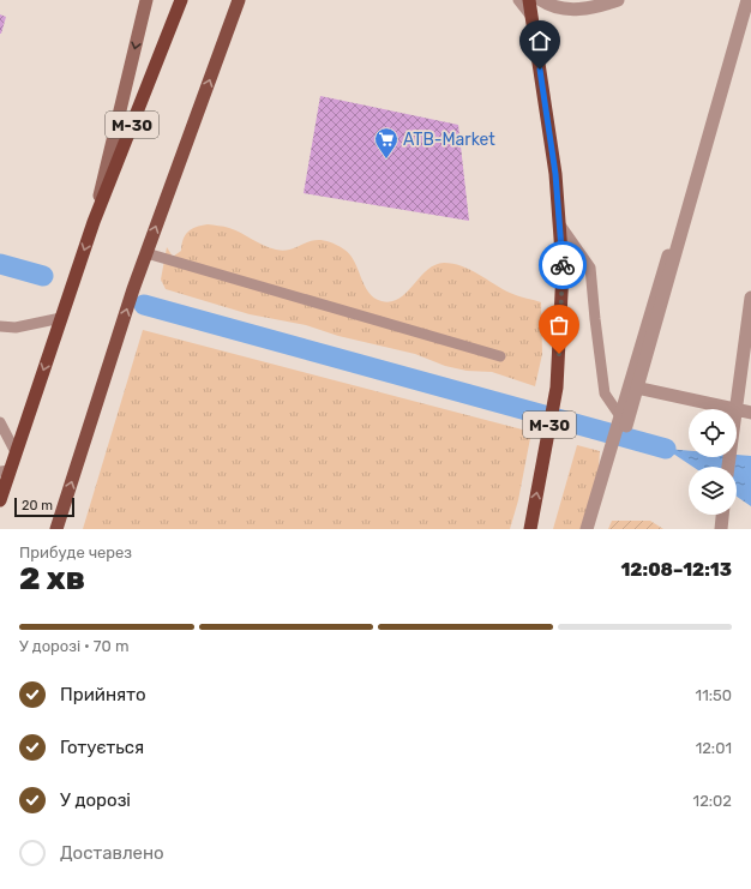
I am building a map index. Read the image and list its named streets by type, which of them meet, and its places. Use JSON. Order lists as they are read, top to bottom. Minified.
{"streets":{"highway":["М-30"]},"places":{"supermarket":["ATB-Market"]},"scale_bar":"20 m","page":{"scale":"20 m","heading":["2 хв","Прибуде через","12:08–12:13"],"bar":"У дорозі · 70 m","list":[["Прийнято","11:50"],["Готується","12:01"],["У дорозі","12:02"],"Доставлено"]}}
